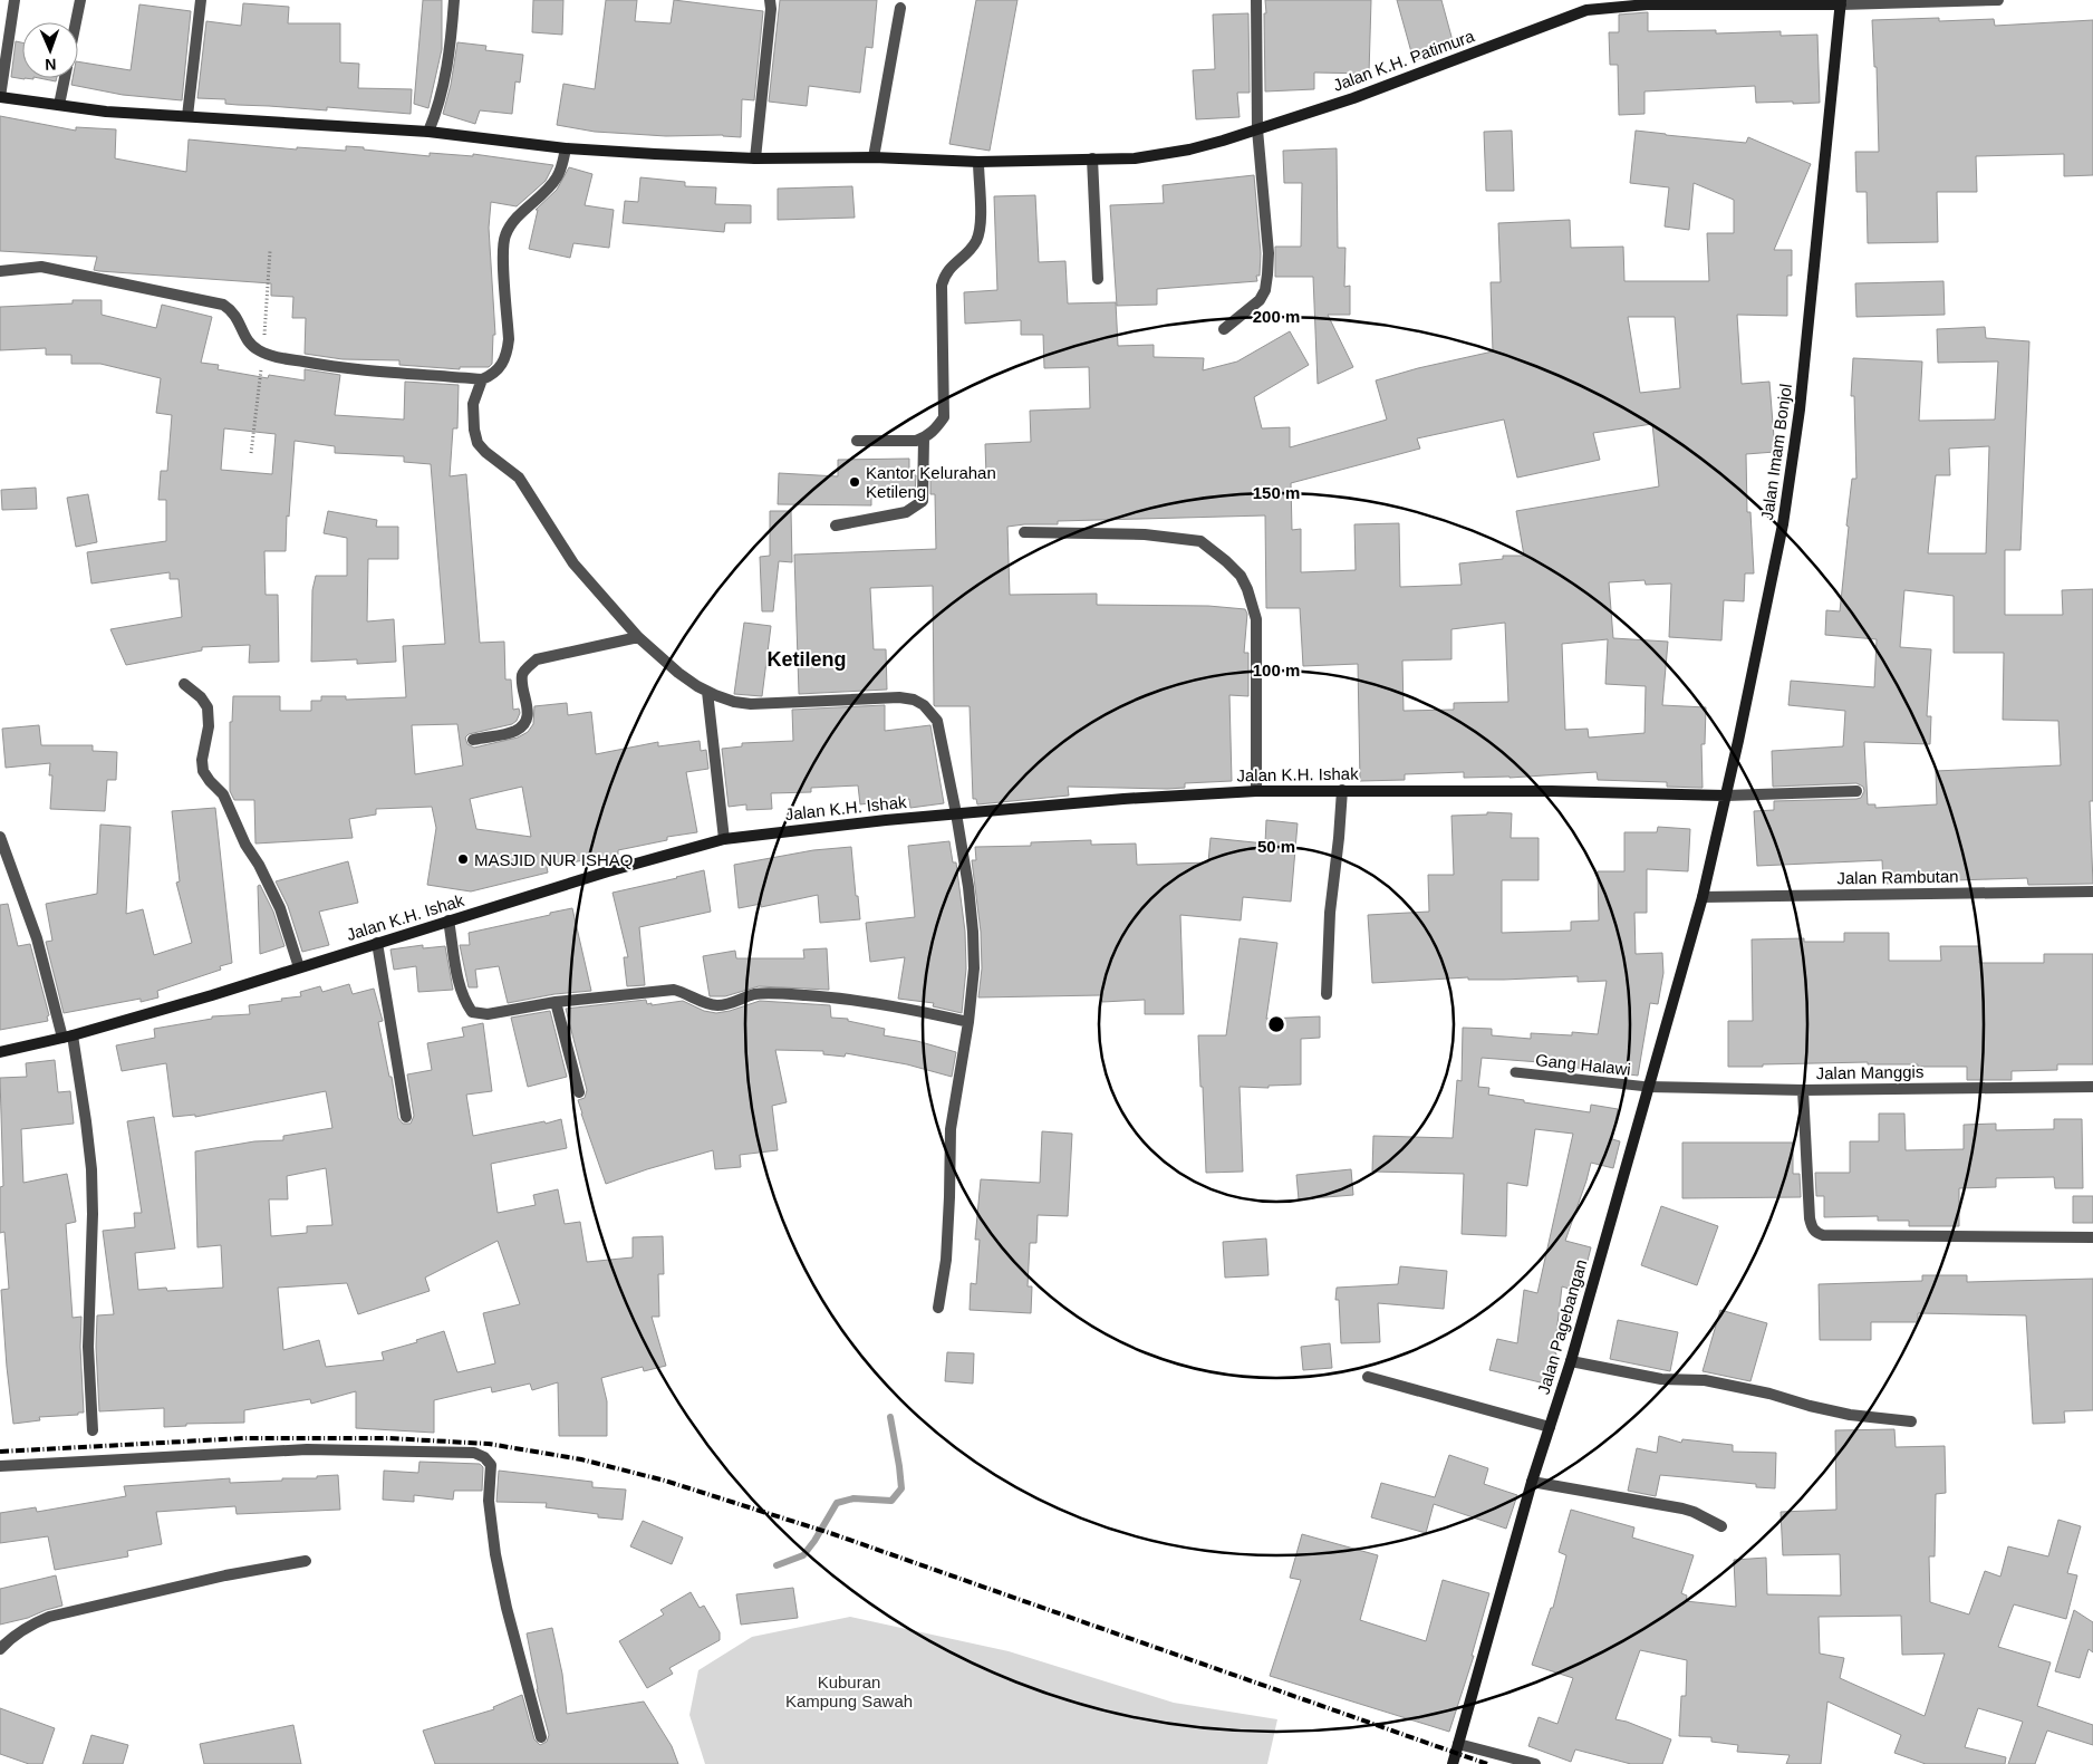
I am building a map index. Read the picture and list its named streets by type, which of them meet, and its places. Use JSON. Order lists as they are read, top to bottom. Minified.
{"streets":{"street":["Jalan K.H. Patimura","Jalan Imam Bonjol","Jalan K.H. Ishak","Jalan Rambutan","Jalan Manggis","Jalan Pagebangan"],"lane":["Gang Halawi"]},"crossings":[["Jalan K.H. Patimura","Jalan Imam Bonjol"],["Jalan Imam Bonjol","Jalan K.H. Ishak"],["Jalan Imam Bonjol","Jalan Rambutan"],["Jalan Imam Bonjol","Jalan Pagebangan"],["Jalan Rambutan","Jalan Pagebangan"],["Gang Halawi","Jalan Manggis"],["Gang Halawi","Jalan Pagebangan"],["Jalan Manggis","Jalan Pagebangan"]],"districts":["Ketileng"],"parks":["Kuburan Kampung Sawah"],"places":["Kantor Kelurahan Ketileng","MASJID NUR ISHAQ"],"north":"bottom","rings":["200 m","150 m","100 m","50 m"]}
